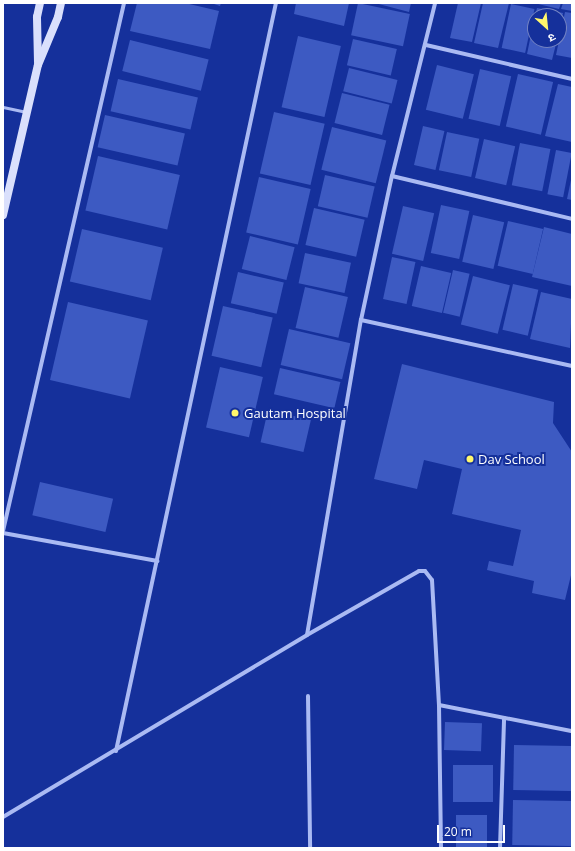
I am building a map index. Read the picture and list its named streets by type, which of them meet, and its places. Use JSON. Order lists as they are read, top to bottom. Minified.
{"places":["Gautam Hospital","Dav School"],"scale_bar":"20 m","north":"bottom right"}
